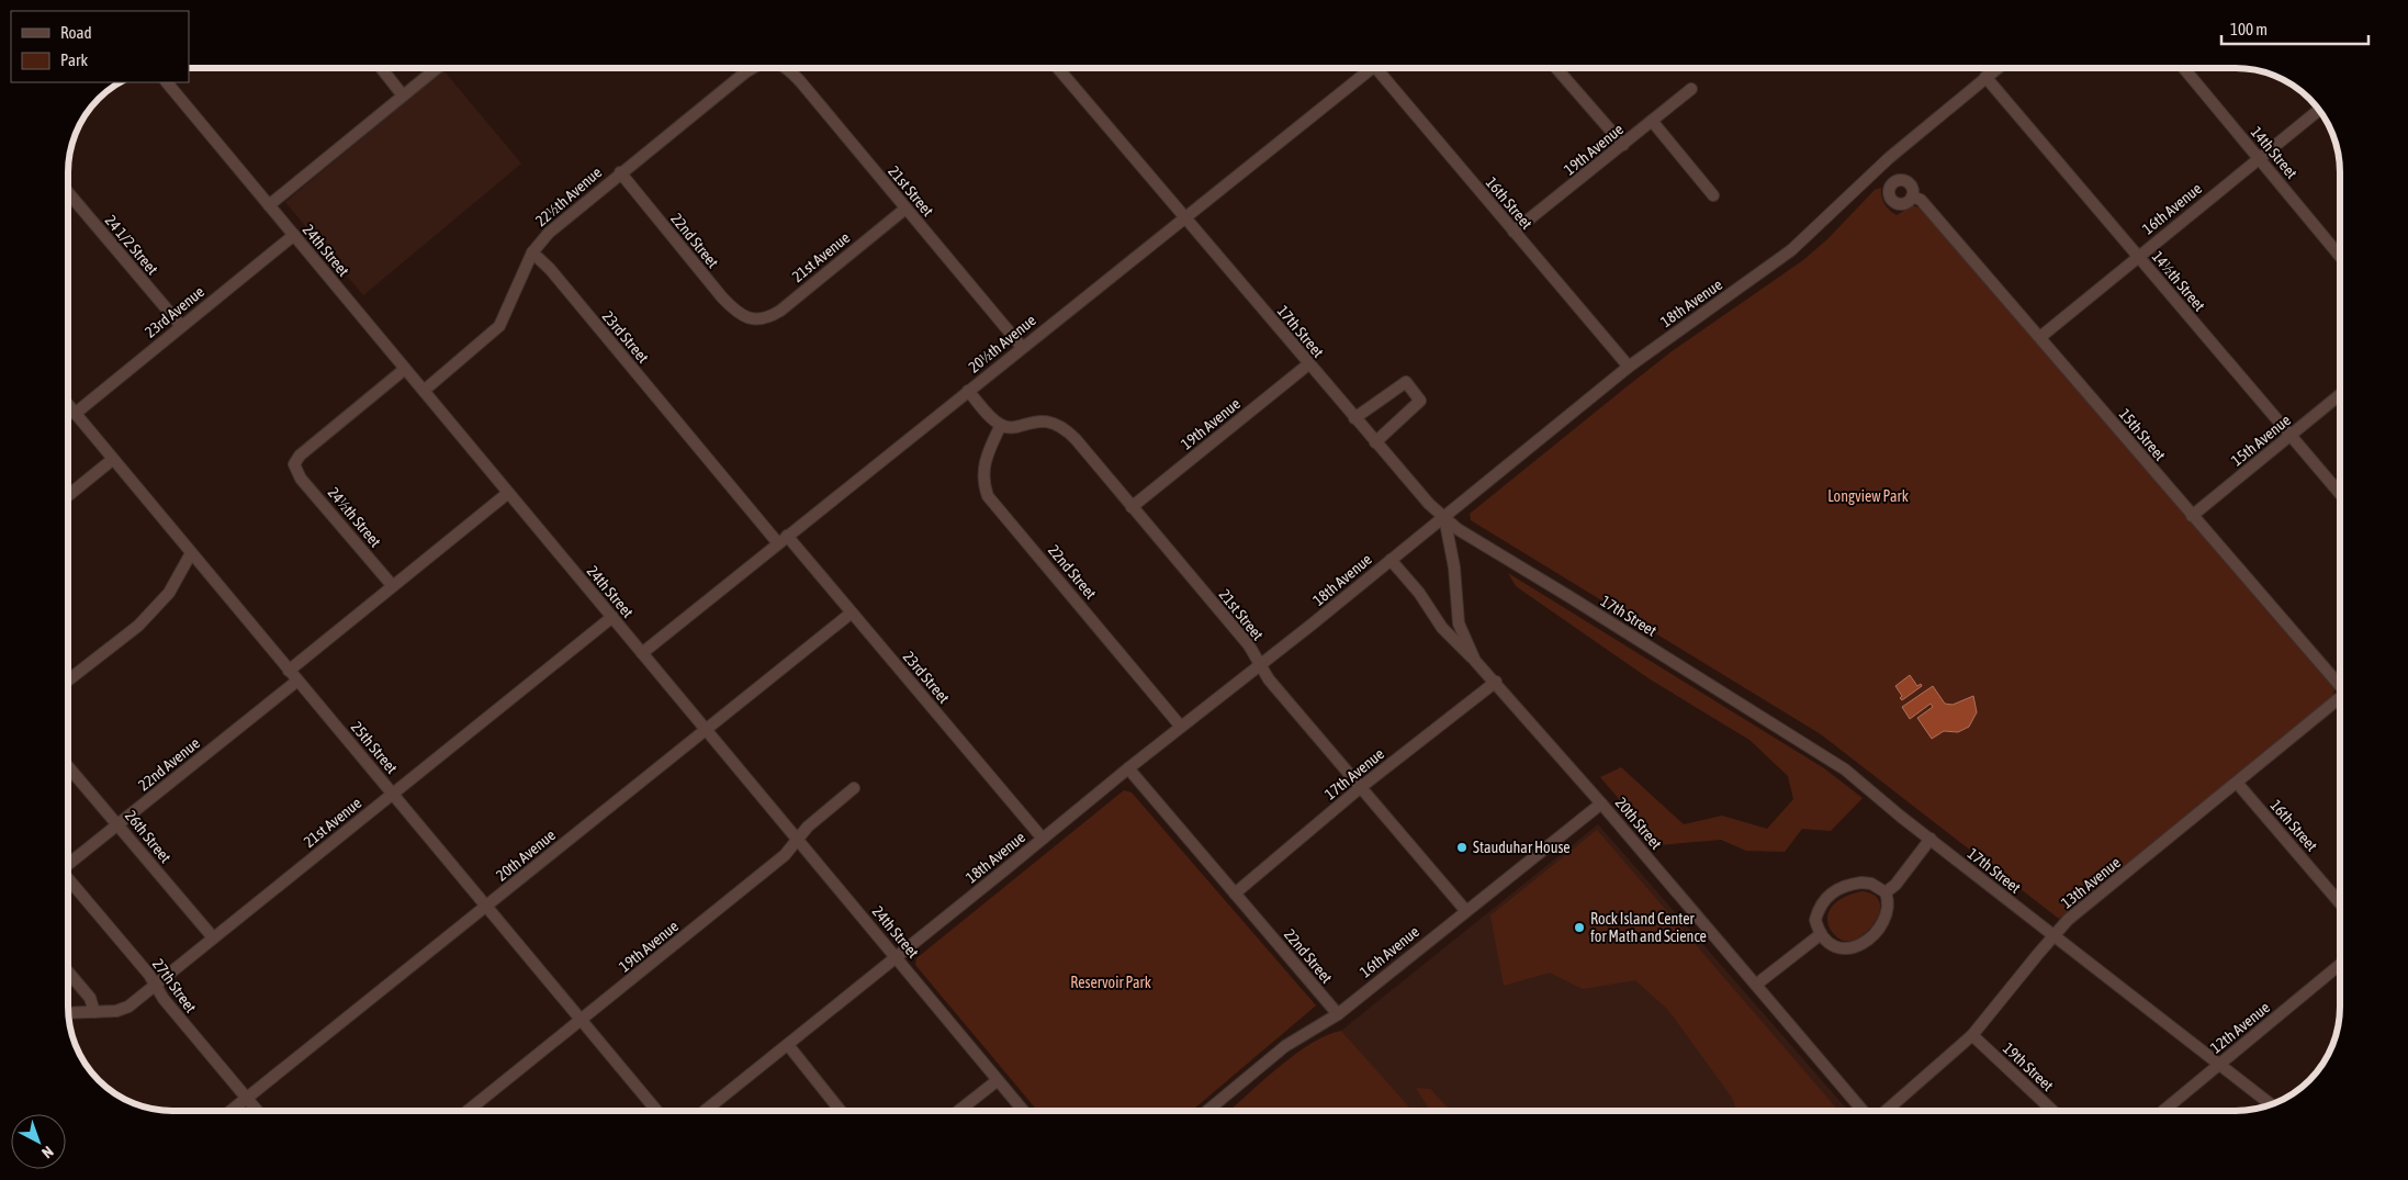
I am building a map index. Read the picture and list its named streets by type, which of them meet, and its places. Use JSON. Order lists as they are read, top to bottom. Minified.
{"streets":{"street":["19th Avenue","14th Street","21st Street","22½th Avenue","16th Street","16th Avenue","22nd Street","24 1/2 Street","24th Street","21st Avenue","14½th Street","18th Avenue","23rd Avenue","17th Street","23rd Street","20½th Avenue","15th Street","15th Avenue","24½th Street","25th Street","22nd Avenue","17th Avenue","20th Street","26th Street","20th Avenue","13th Avenue","27th Street","12th Avenue","19th Street"]},"crossings":[["19th Avenue","21st Street"],["19th Avenue","16th Street"],["19th Avenue","24th Street"],["19th Avenue","17th Street"],["19th Avenue","25th Street"],["14th Street","16th Avenue"],["21st Street","16th Avenue"],["21st Street","22nd Street"],["21st Street","21st Avenue"],["21st Street","18th Avenue"],["21st Street","20½th Avenue"],["21st Street","17th Avenue"],["22½th Avenue","22nd Street"],["22½th Avenue","24th Street"],["22½th Avenue","23rd Street"],["16th Street","18th Avenue"],["16th Street","13th Avenue"],["16th Avenue","22nd Street"],["16th Avenue","14½th Street"],["16th Avenue","15th Street"],["16th Avenue","20th Street"],["22nd Street","21st Avenue"],["22nd Street","18th Avenue"],["22nd Street","17th Avenue"],["24 1/2 Street","23rd Avenue"],["24th Street","21st Avenue"],["24th Street","18th Avenue"],["24th Street","23rd Avenue"],["24th Street","20½th Avenue"],["24th Street","24½th Street"],["24th Street","20th Avenue"],["21st Avenue","25th Street"],["21st Avenue","26th Street"],["21st Avenue","27th Street"],["14½th Street","18th Avenue"],["14½th Street","15th Avenue"],["18th Avenue","17th Street"],["18th Avenue","23rd Street"],["18th Avenue","20th Street"],["23rd Avenue","25th Street"],["17th Street","20½th Avenue"],["17th Street","20th Street"],["17th Street","13th Avenue"],["17th Street","12th Avenue"],["23rd Street","20½th Avenue"],["23rd Street","20th Avenue"],["15th Street","15th Avenue"],["25th Street","22nd Avenue"],["25th Street","20th Avenue"],["22nd Avenue","26th Street"],["17th Avenue","20th Street"],["20th Avenue","27th Street"],["13th Avenue","19th Street"]],"parks":["Longview Park","Reservoir Park"],"places":["Stauduhar House","Rock Island Center for Math and Science"],"legend":["Road","Park"],"scale_bar":"100 m","north":"bottom right"}
